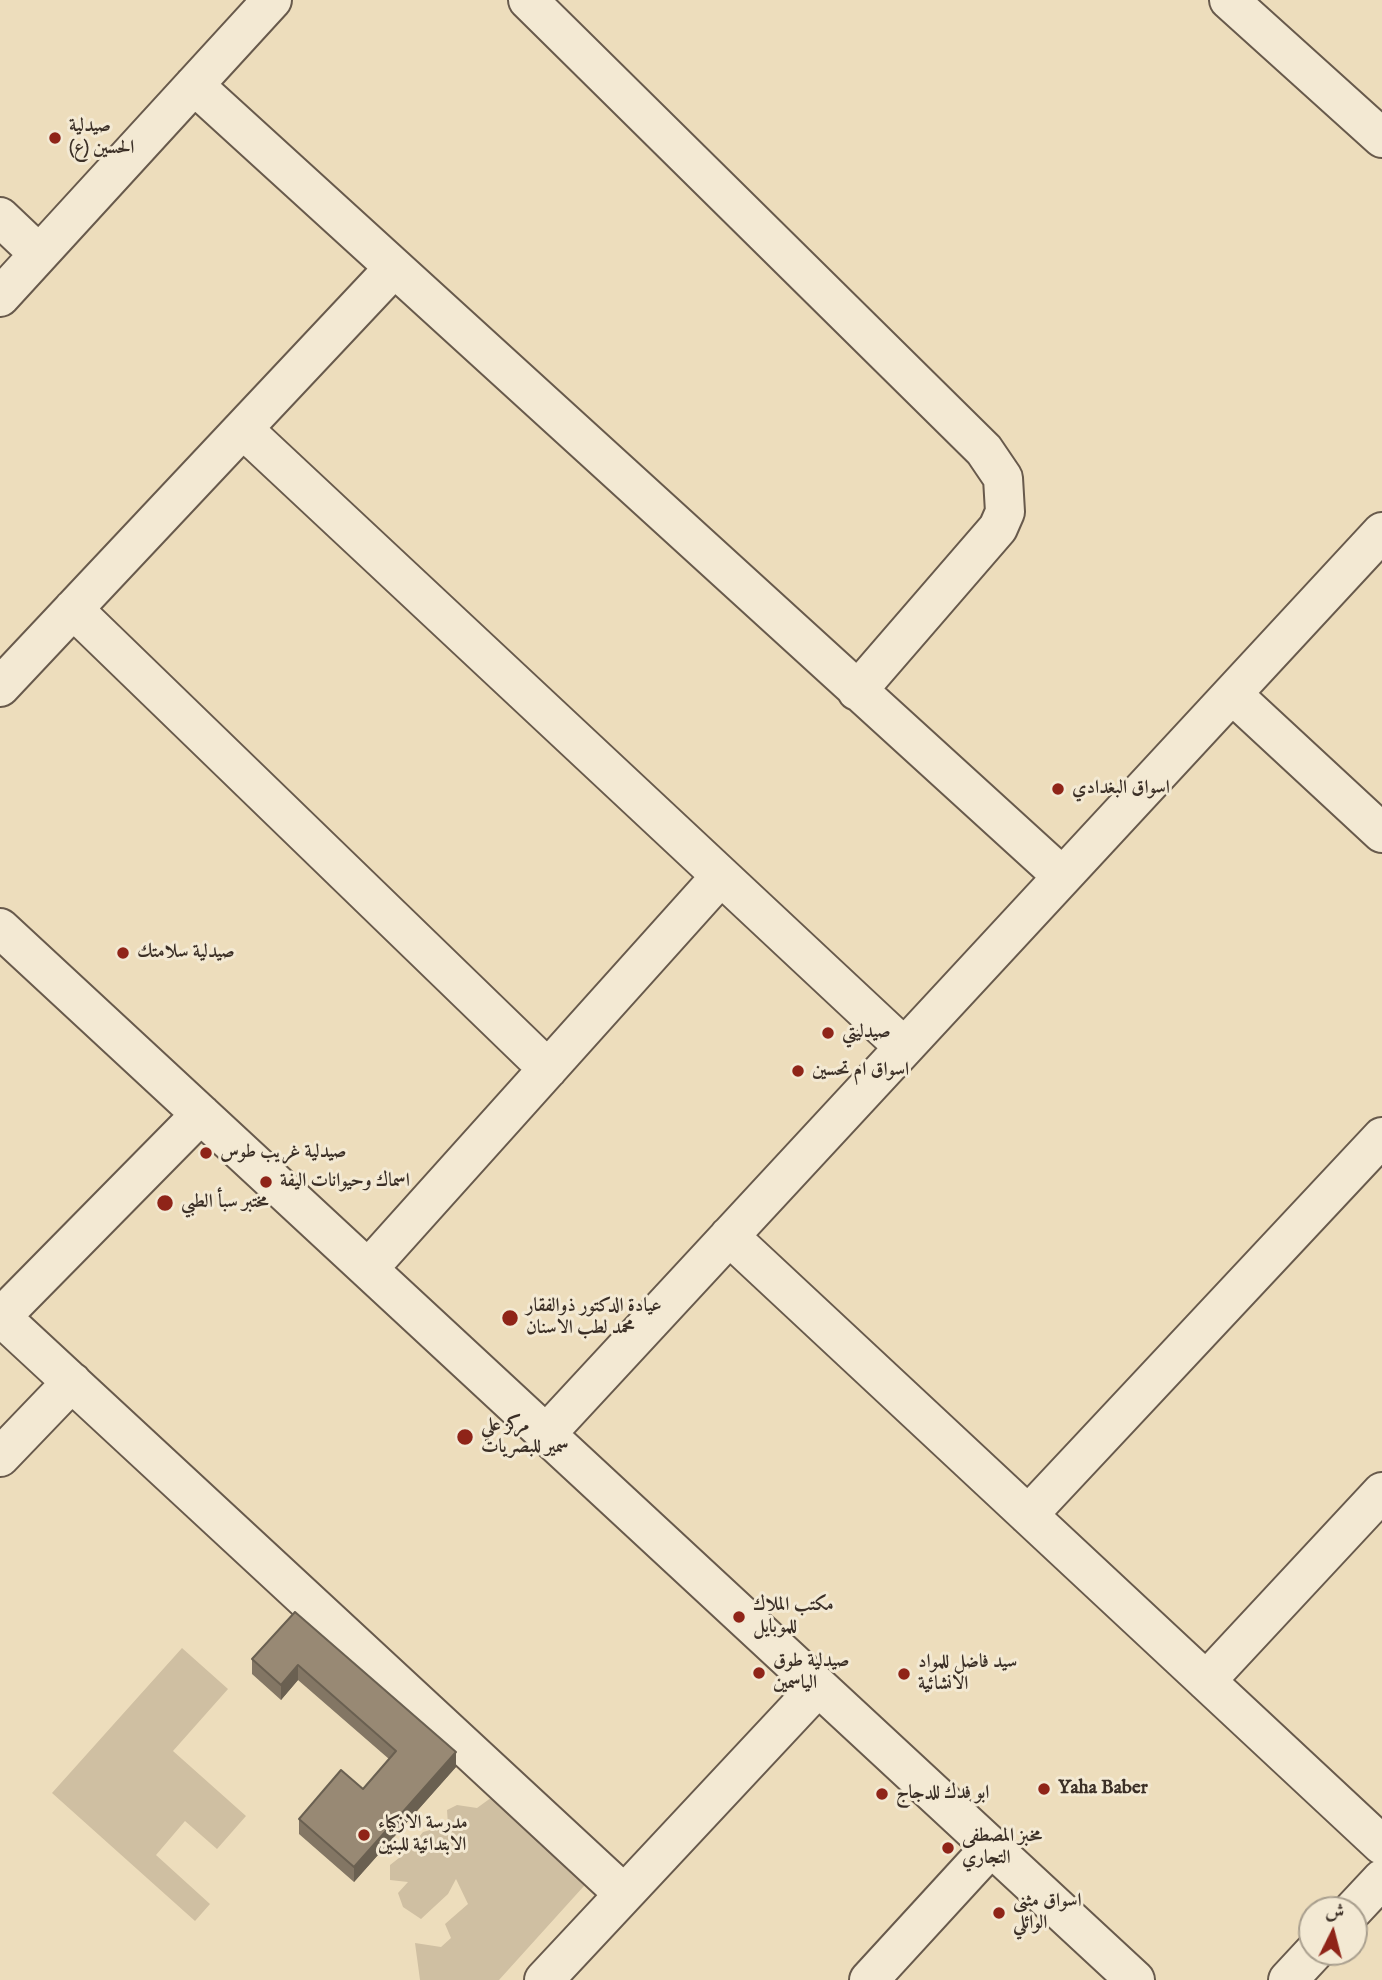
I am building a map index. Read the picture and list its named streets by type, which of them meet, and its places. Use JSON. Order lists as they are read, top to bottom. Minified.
{"places":["صيدلية الحسين (ع)","اسواق البغدادي","صيدلية سلامتك","صيدليتي","اسواق ام تحسين","صيدلية غريب طوس","اسماك وحيوانات اليفة","مختبر سبأ الطبي","عيادة الدكتور ذوالفقار محمد لطب الاسنان","مركز علي سمير للبصريات","مكتب الملاك للموبايل","صيدلية طوق الياسمين","سيد فاضل للمواد الانشائية","Yaha Baber","ابو فدك للدجاج","مدرسة الازكياء الابتدائية للبنين","مخبز المصطفى التجاري","اسواق مثنى الوائلي"],"north":"top"}
